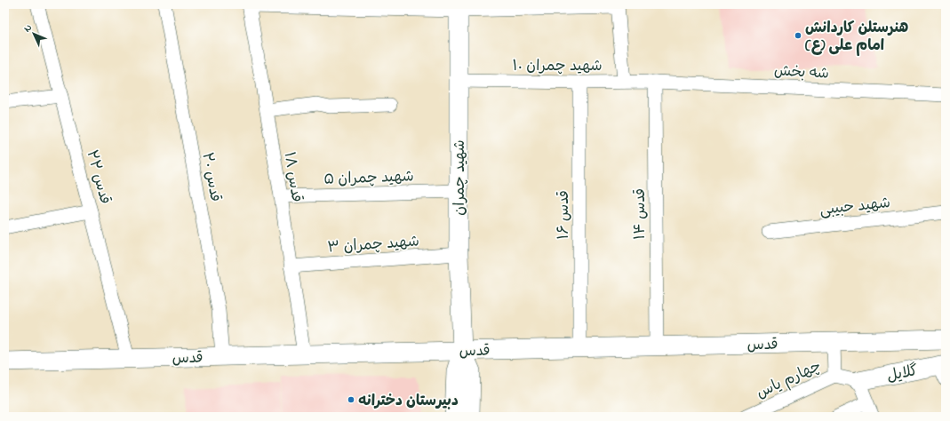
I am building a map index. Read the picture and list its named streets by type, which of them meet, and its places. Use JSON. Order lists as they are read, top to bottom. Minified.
{"streets":{"street":["شهید چمران ۱۰","شه بخش","قدس ۲۲","قدس ۲۰","قدس ۱۸","شهید چمران ۵","شهید چمران","شهید حبیبی","قدس ۱۴","قدس ۱۶","شهید چمران ۳","قدس","گلایل","چهارم یاس"]},"crossings":[["شهید چمران ۱۰","شه بخش"],["شهید چمران ۱۰","شهید چمران"],["شهید چمران ۱۰","قدس ۱۴"],["شهید چمران ۱۰","قدس ۱۶"],["شه بخش","قدس ۱۴"],["قدس ۲۲","قدس"],["قدس ۲۰","قدس"],["قدس ۱۸","شهید چمران ۵"],["قدس ۱۸","شهید چمران ۳"],["قدس ۱۸","قدس"],["شهید چمران ۵","شهید چمران"],["شهید چمران","شهید چمران ۳"],["شهید چمران","قدس"],["قدس ۱۴","قدس"],["قدس ۱۶","قدس"],["قدس","چهارم یاس"]],"places":["هنرستلن کاردانش امام علی (ع)","دبیرستان دخترانه"],"north":"top left"}
